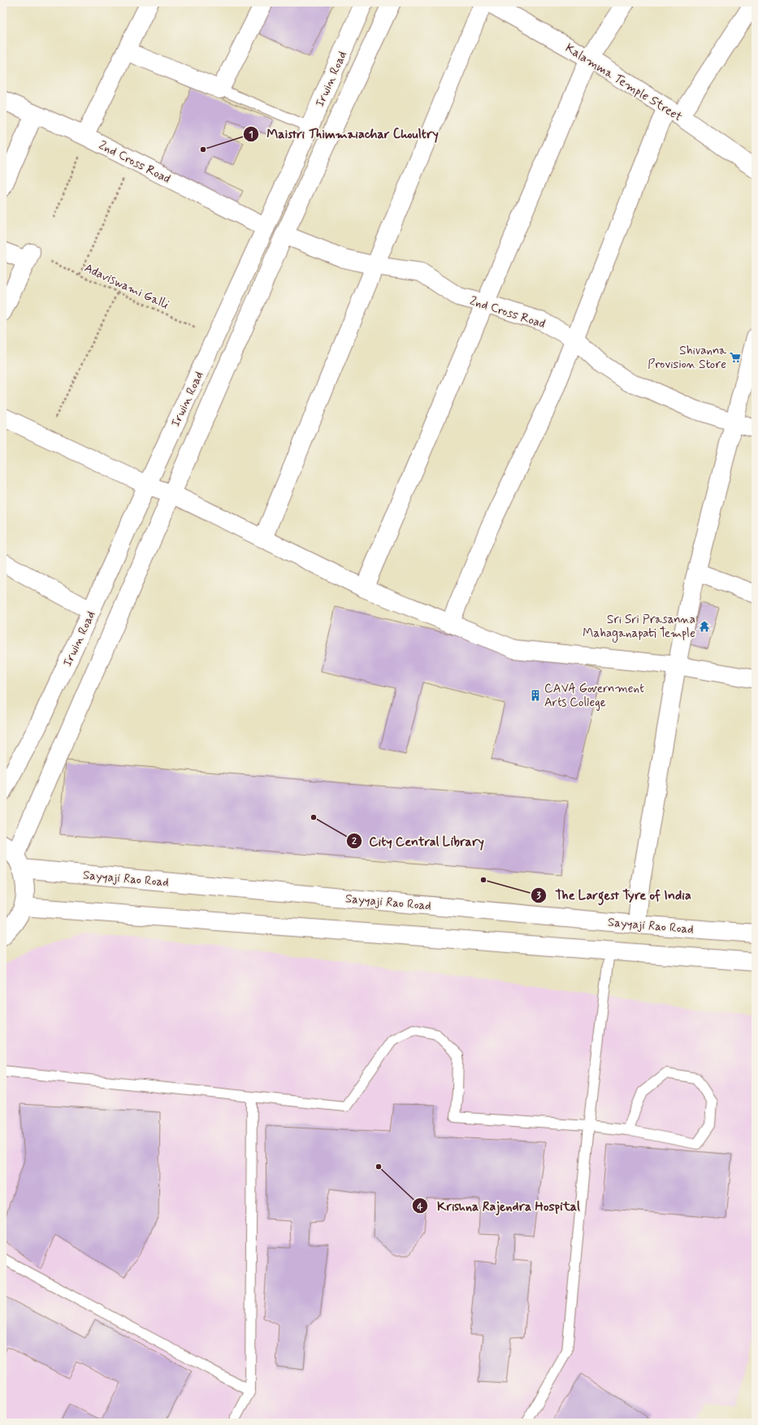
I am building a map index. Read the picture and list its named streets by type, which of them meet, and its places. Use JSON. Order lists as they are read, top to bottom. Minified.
{"streets":{"street":["Irwin Road","Kalamma Temple Street","2nd Cross Road","Sayyaji Rao Road"],"path":["Adaviswami Galli"]},"crossings":[["Irwin Road","2nd Cross Road"],["Irwin Road","Adaviswami Galli"]],"places":{"other":["Maistri Thimmaiachar Choultry","City Central Library","The Largest Tyre of India","Krishna Rajendra Hospital"],"supermarket":["Shivanna Provision Store"],"temple":["Sri Sri Prasanna Mahaganapati Temple"],"building":["CAVA Government Arts College"]}}
